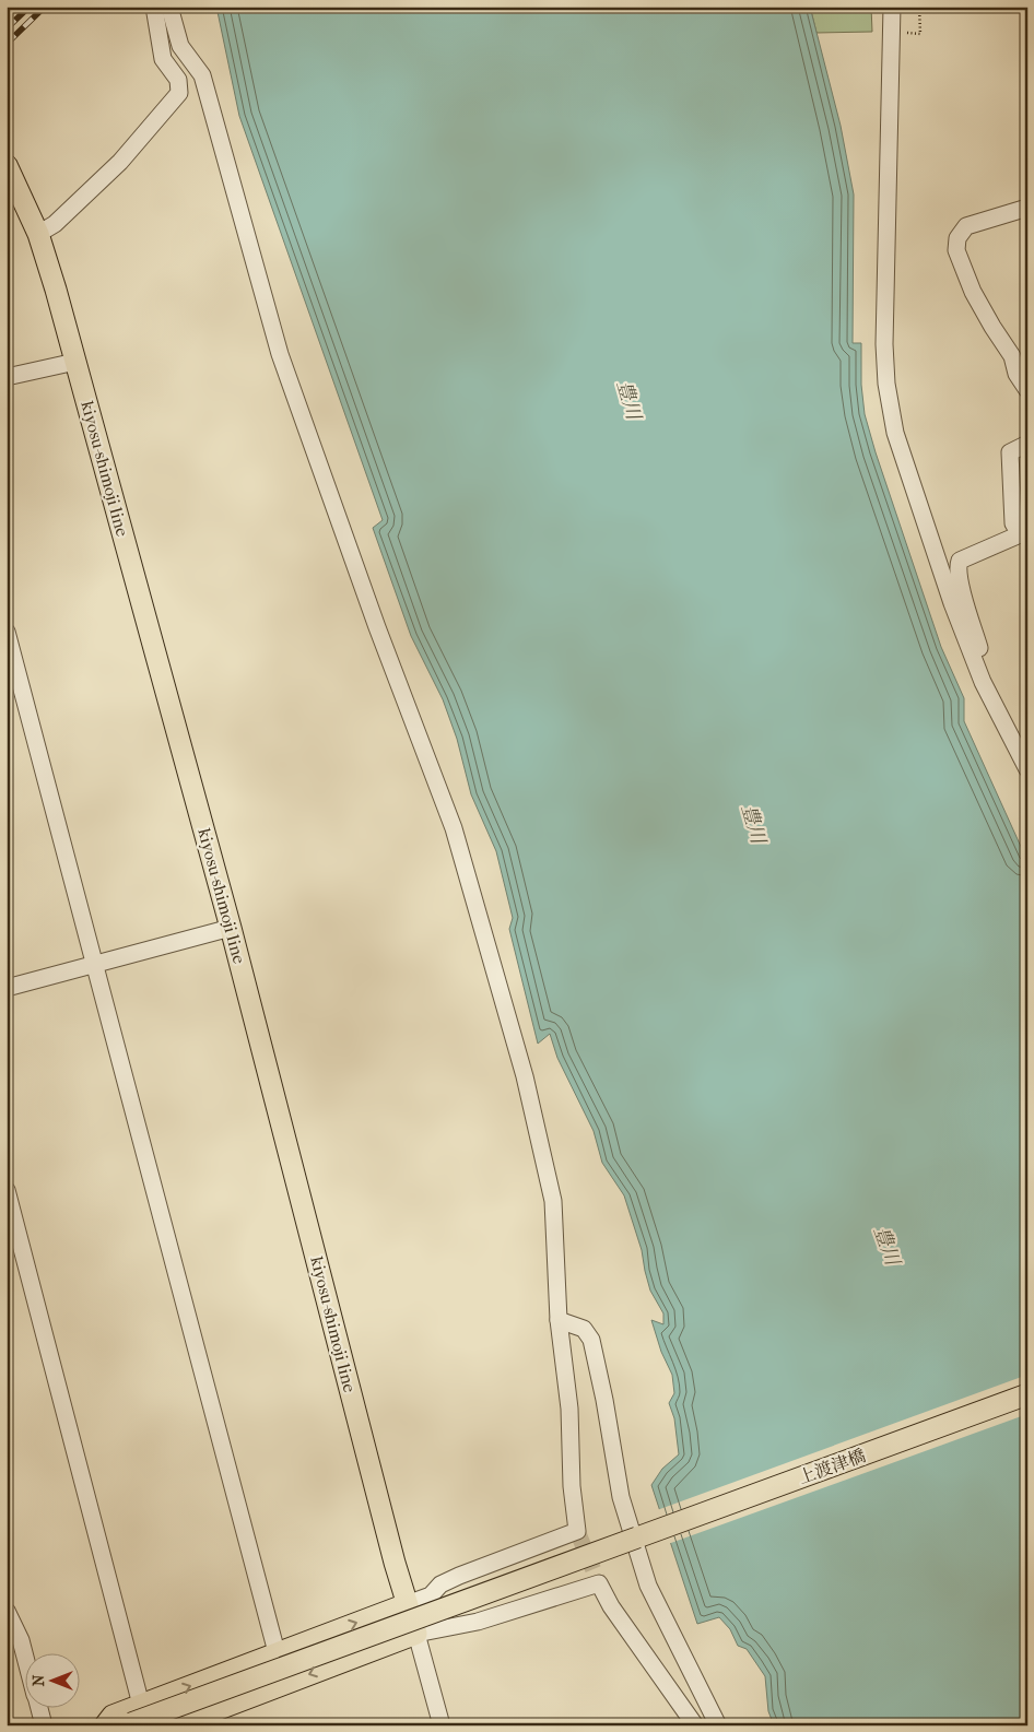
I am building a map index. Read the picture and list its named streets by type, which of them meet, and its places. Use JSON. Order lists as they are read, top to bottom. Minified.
{"streets":{"main road":["kiyosu-shimoji line","上渡津橋"]},"water":["豊川"],"north":"left"}
